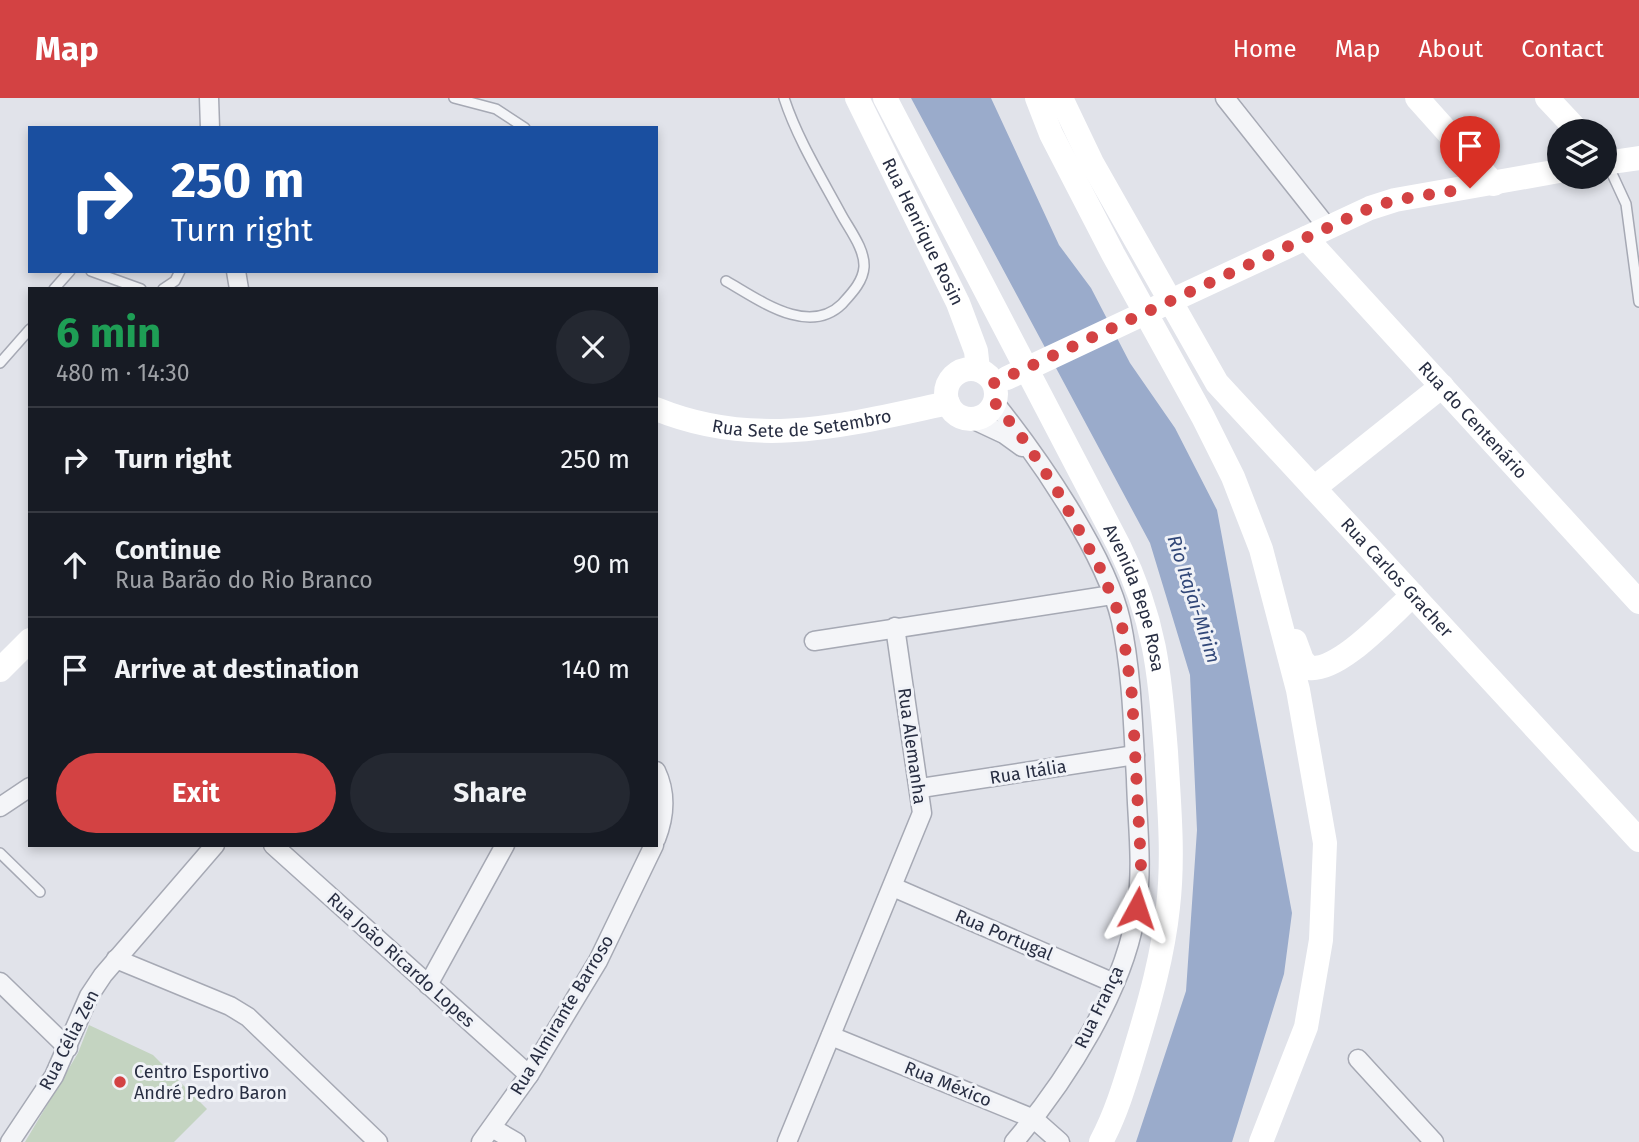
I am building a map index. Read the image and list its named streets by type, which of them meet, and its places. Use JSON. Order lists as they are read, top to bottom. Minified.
{"streets":{"main road":["Rua Henrique Rosin","Rua Sete de Setembro","Rua do Centenário","Rua Carlos Gracher","Avenida Bepe Rosa"],"street":["Rua Alemanha","Rua Itália","Rua Portugal","Rua João Ricardo Lopes","Rua França","Rua Almirante Barroso","Rua Célia Zen","Rua México"]},"crossings":[["Rua Henrique Rosin","Rua Sete de Setembro"],["Rua Henrique Rosin","Rua França"],["Rua Sete de Setembro","Rua França"],["Rua Alemanha","Rua Itália"],["Rua Alemanha","Rua Portugal"],["Rua Alemanha","Rua México"],["Rua Itália","Rua França"],["Rua Portugal","Rua França"],["Rua João Ricardo Lopes","Rua Almirante Barroso"],["Rua França","Rua México"]],"water":["Rio Itajaí-Mirim"],"places":["Centro Esportivo André Pedro Baron"],"page":{"header":"Map","nav":["Home","Map","About","Contact"],"turn":["250 m","Turn right"],"heading":["6 min","480 m · 14:30"],"list":[{"name":"Turn right","value":"250 m"},{"name":"Continue","note":"Rua Barão do Rio Branco","value":"90 m"},{"name":"Arrive at destination","value":"140 m"}],"buttons":["Exit","Share"]}}
